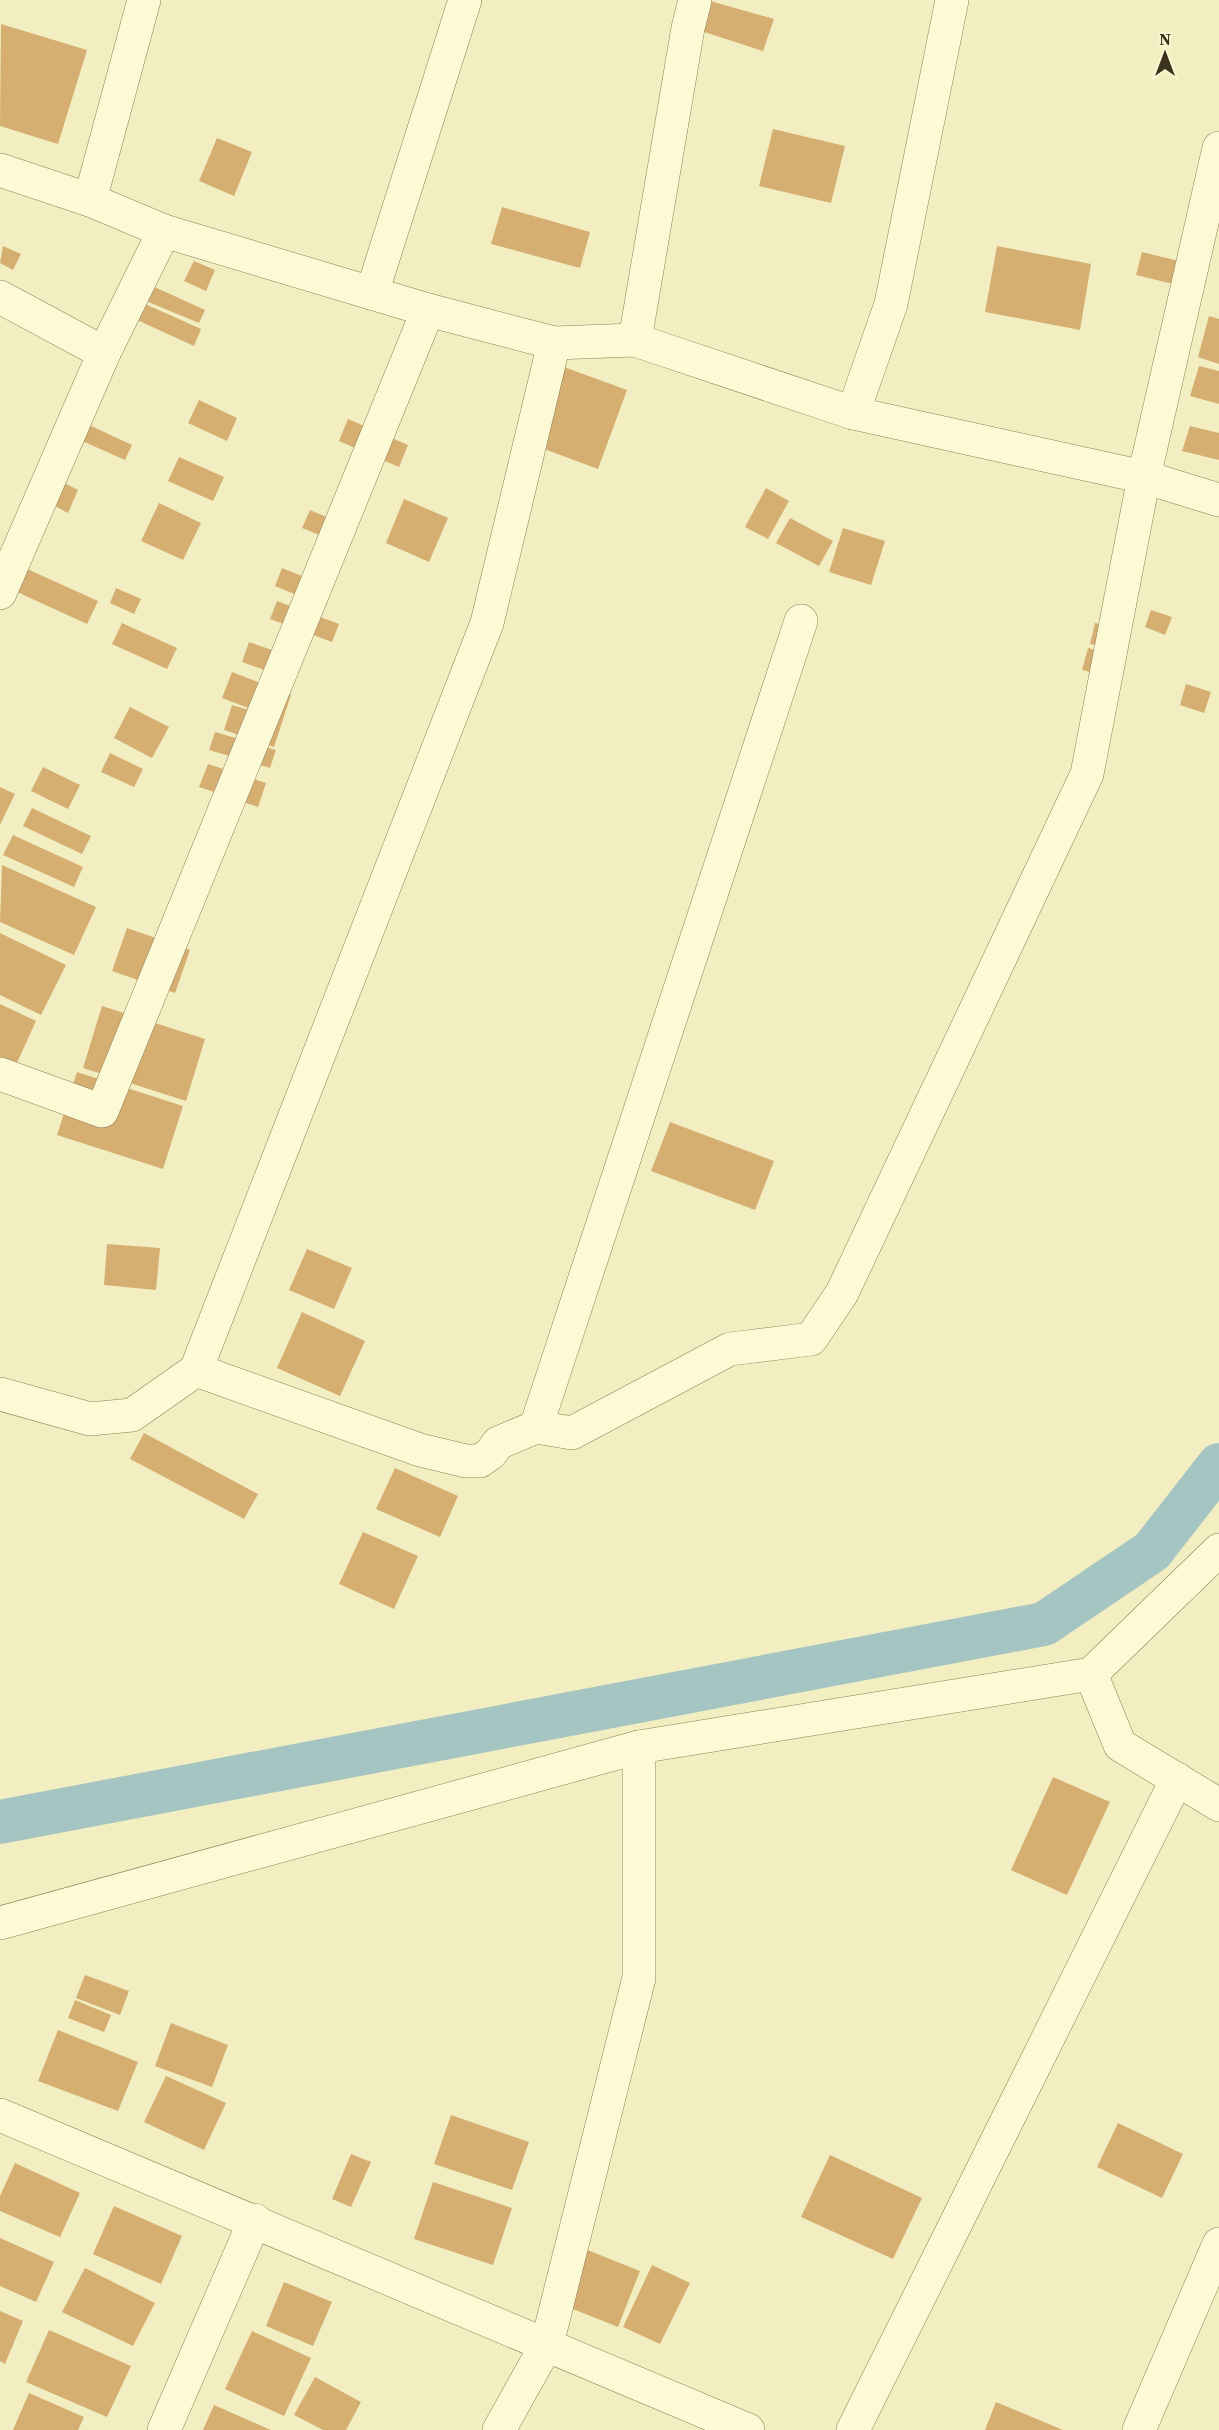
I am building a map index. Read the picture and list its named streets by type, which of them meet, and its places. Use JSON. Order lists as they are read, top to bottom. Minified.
{"north":"top"}
